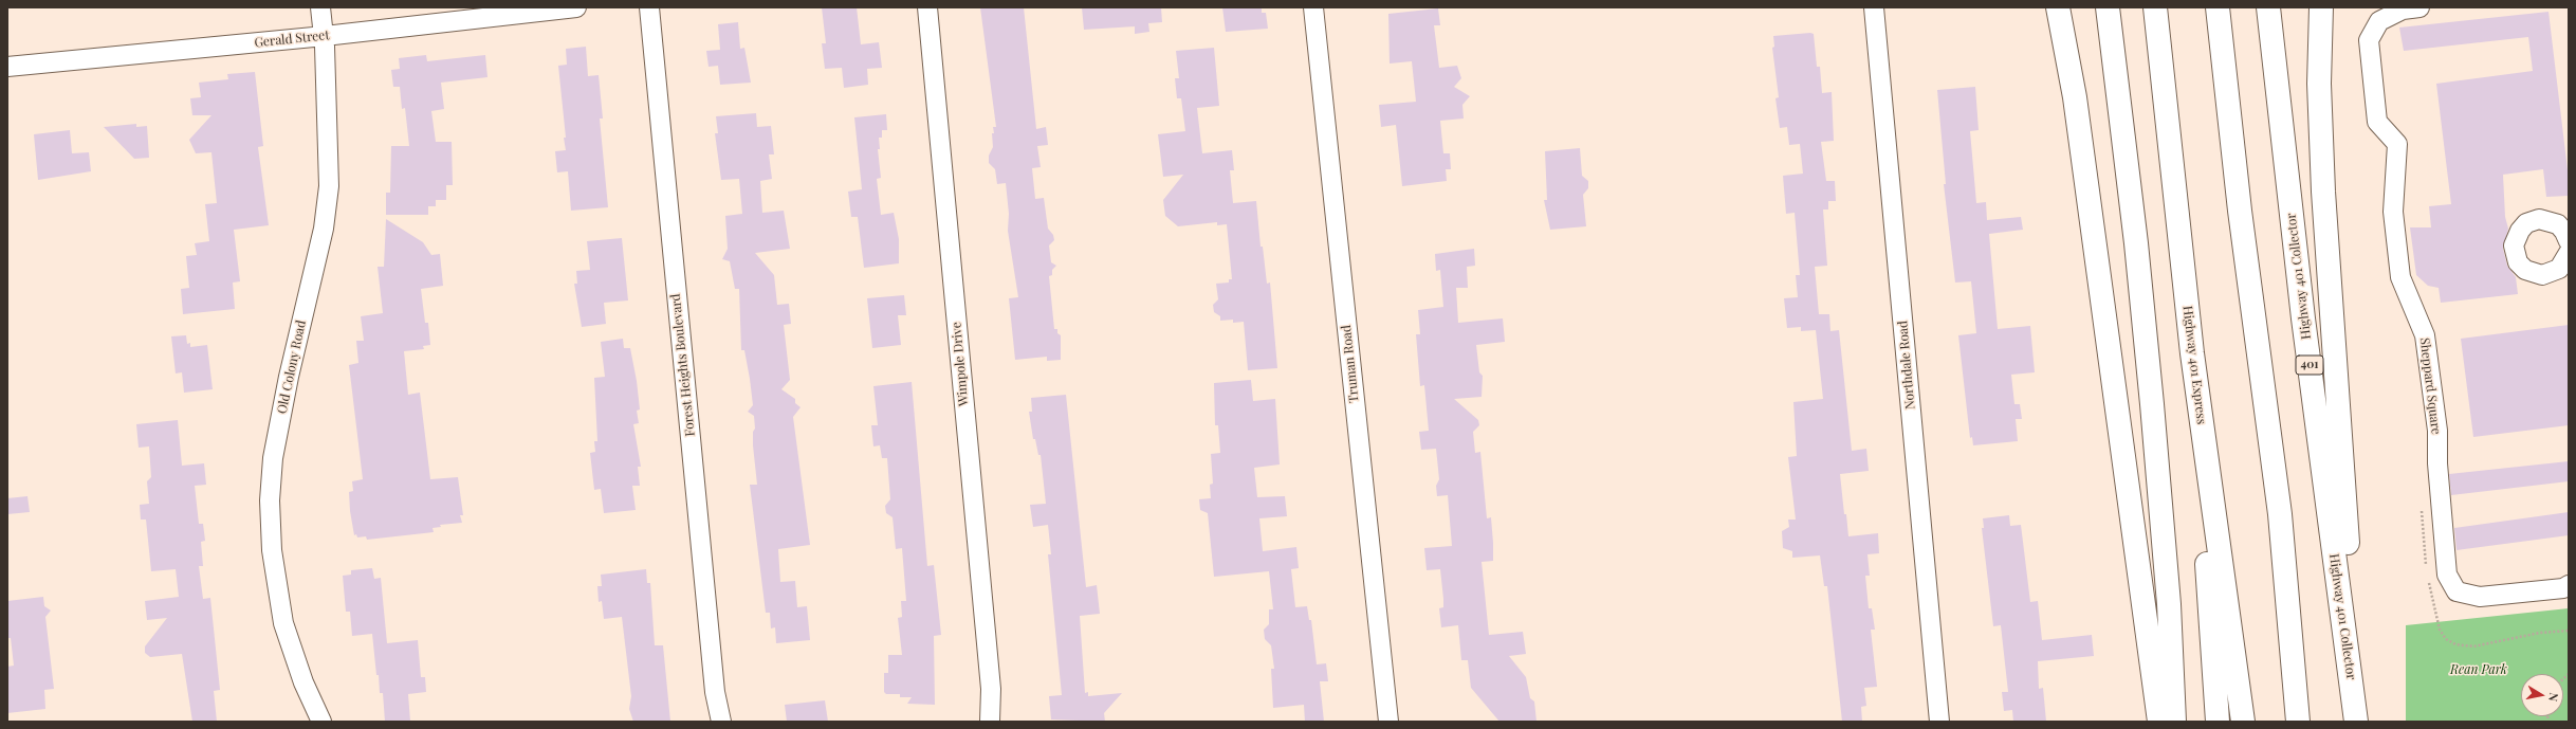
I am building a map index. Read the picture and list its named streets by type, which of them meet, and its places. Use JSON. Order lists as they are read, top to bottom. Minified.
{"streets":{"highway":["Highway 401 Collector","Highway 401 Express","401"],"street":["Gerald Street","Wimpole Drive","Truman Road","Forest Heights Boulevard","Northdale Road","Old Colony Road","Sheppard Square"]},"crossings":[["Gerald Street","Old Colony Road"]],"parks":["Rean Park"],"north":"right"}
